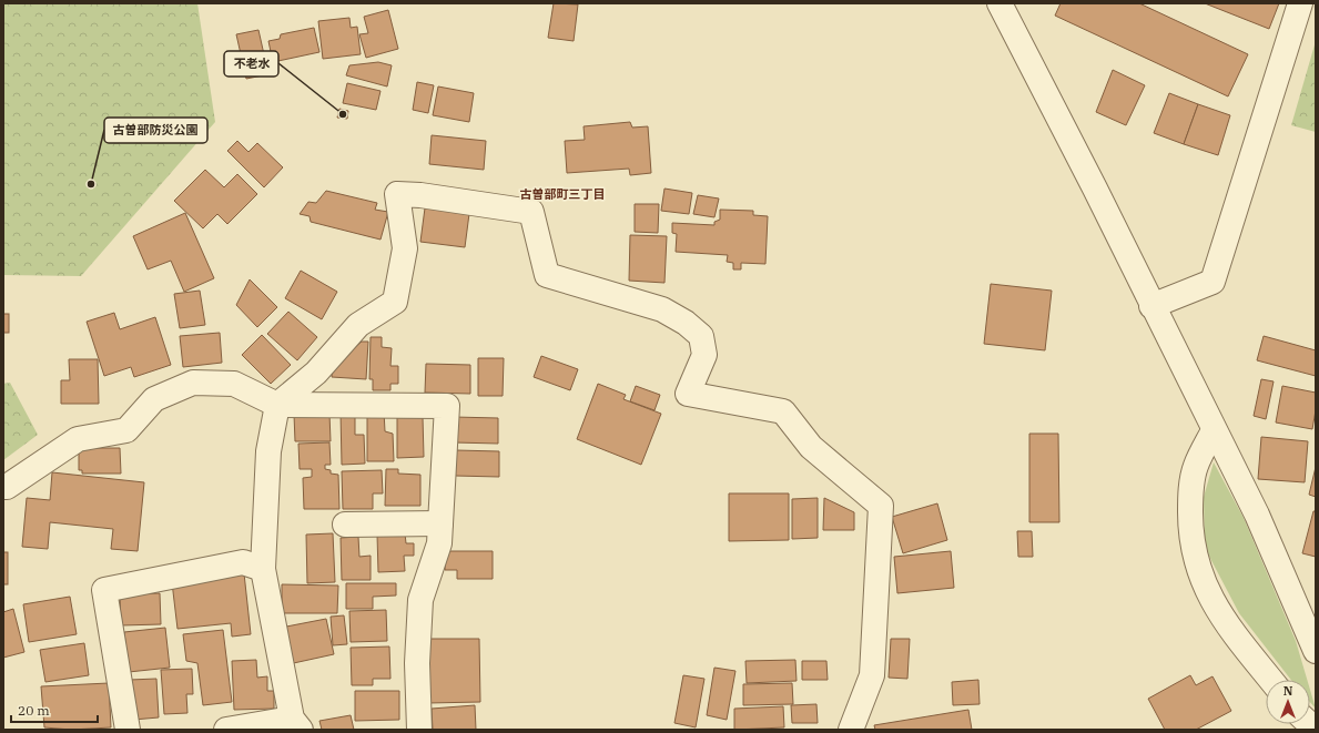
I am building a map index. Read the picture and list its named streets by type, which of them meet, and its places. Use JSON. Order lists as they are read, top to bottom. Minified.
{"districts":["古曽部町三丁目"],"places":["不老水","古曽部防災公園"],"scale_bar":"20 m","north":"top"}
